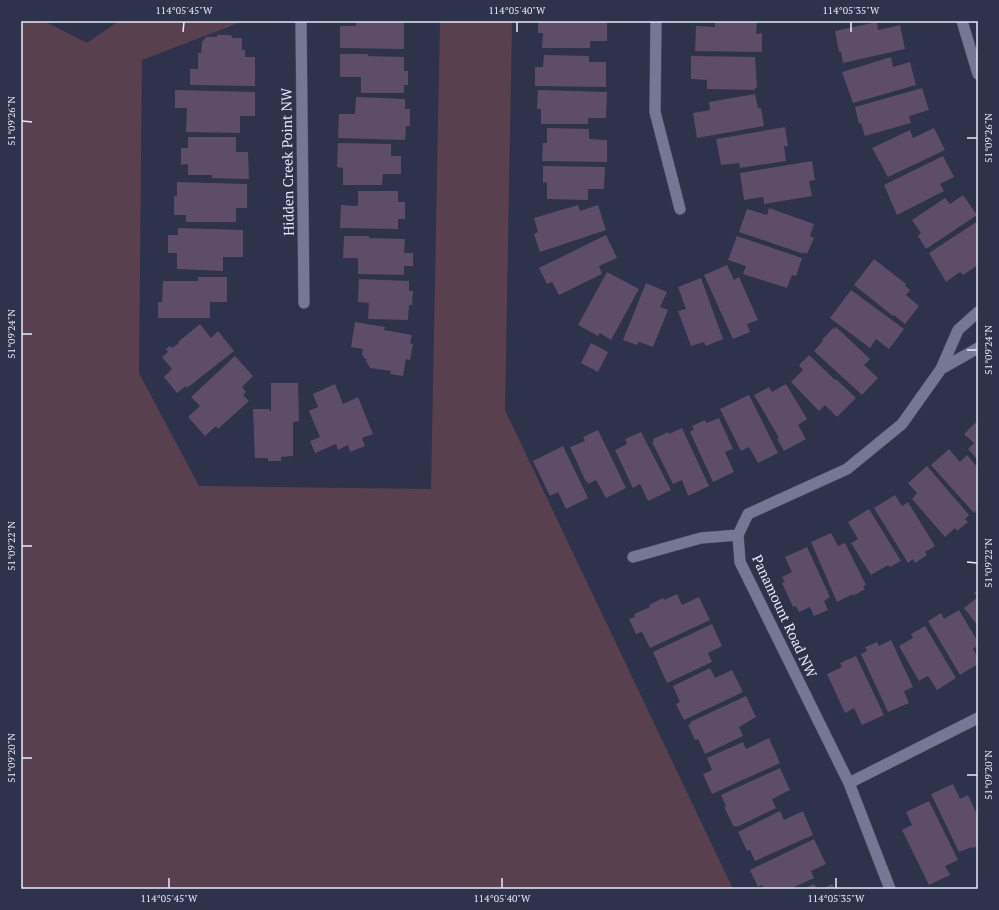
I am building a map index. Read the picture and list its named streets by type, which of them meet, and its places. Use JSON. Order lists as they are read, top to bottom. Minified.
{"streets":{"street":["Hidden Creek Point NW","Panamount Road NW"]},"coordinates":["114°05'45\"W","114°05'40\"W","114°05'35\"W","51°09'26\"N","51°09'24\"N","51°09'22\"N","51°09'20\"N"]}
